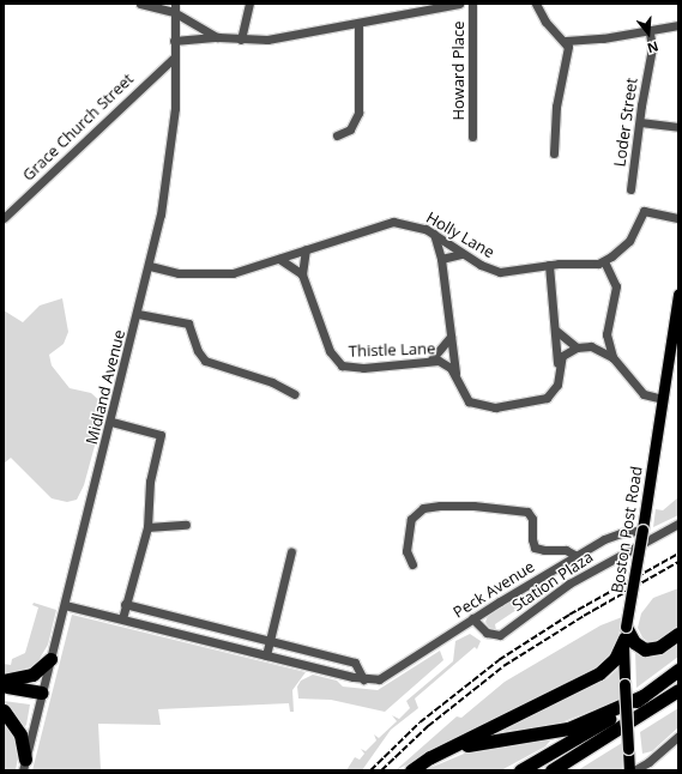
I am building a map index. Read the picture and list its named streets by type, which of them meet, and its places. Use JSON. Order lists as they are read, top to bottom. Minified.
{"streets":{"main road":["Boston Post Road"],"street":["Howard Place","Loder Street","Grace Church Street","Holly Lane","Thistle Lane","Midland Avenue","Station Plaza","Peck Avenue"]},"crossings":[["Grace Church Street","Midland Avenue"],["Holly Lane","Thistle Lane"],["Holly Lane","Midland Avenue"],["Midland Avenue","Peck Avenue"],["Boston Post Road","Peck Avenue"],["Station Plaza","Peck Avenue"]],"north":"bottom"}
